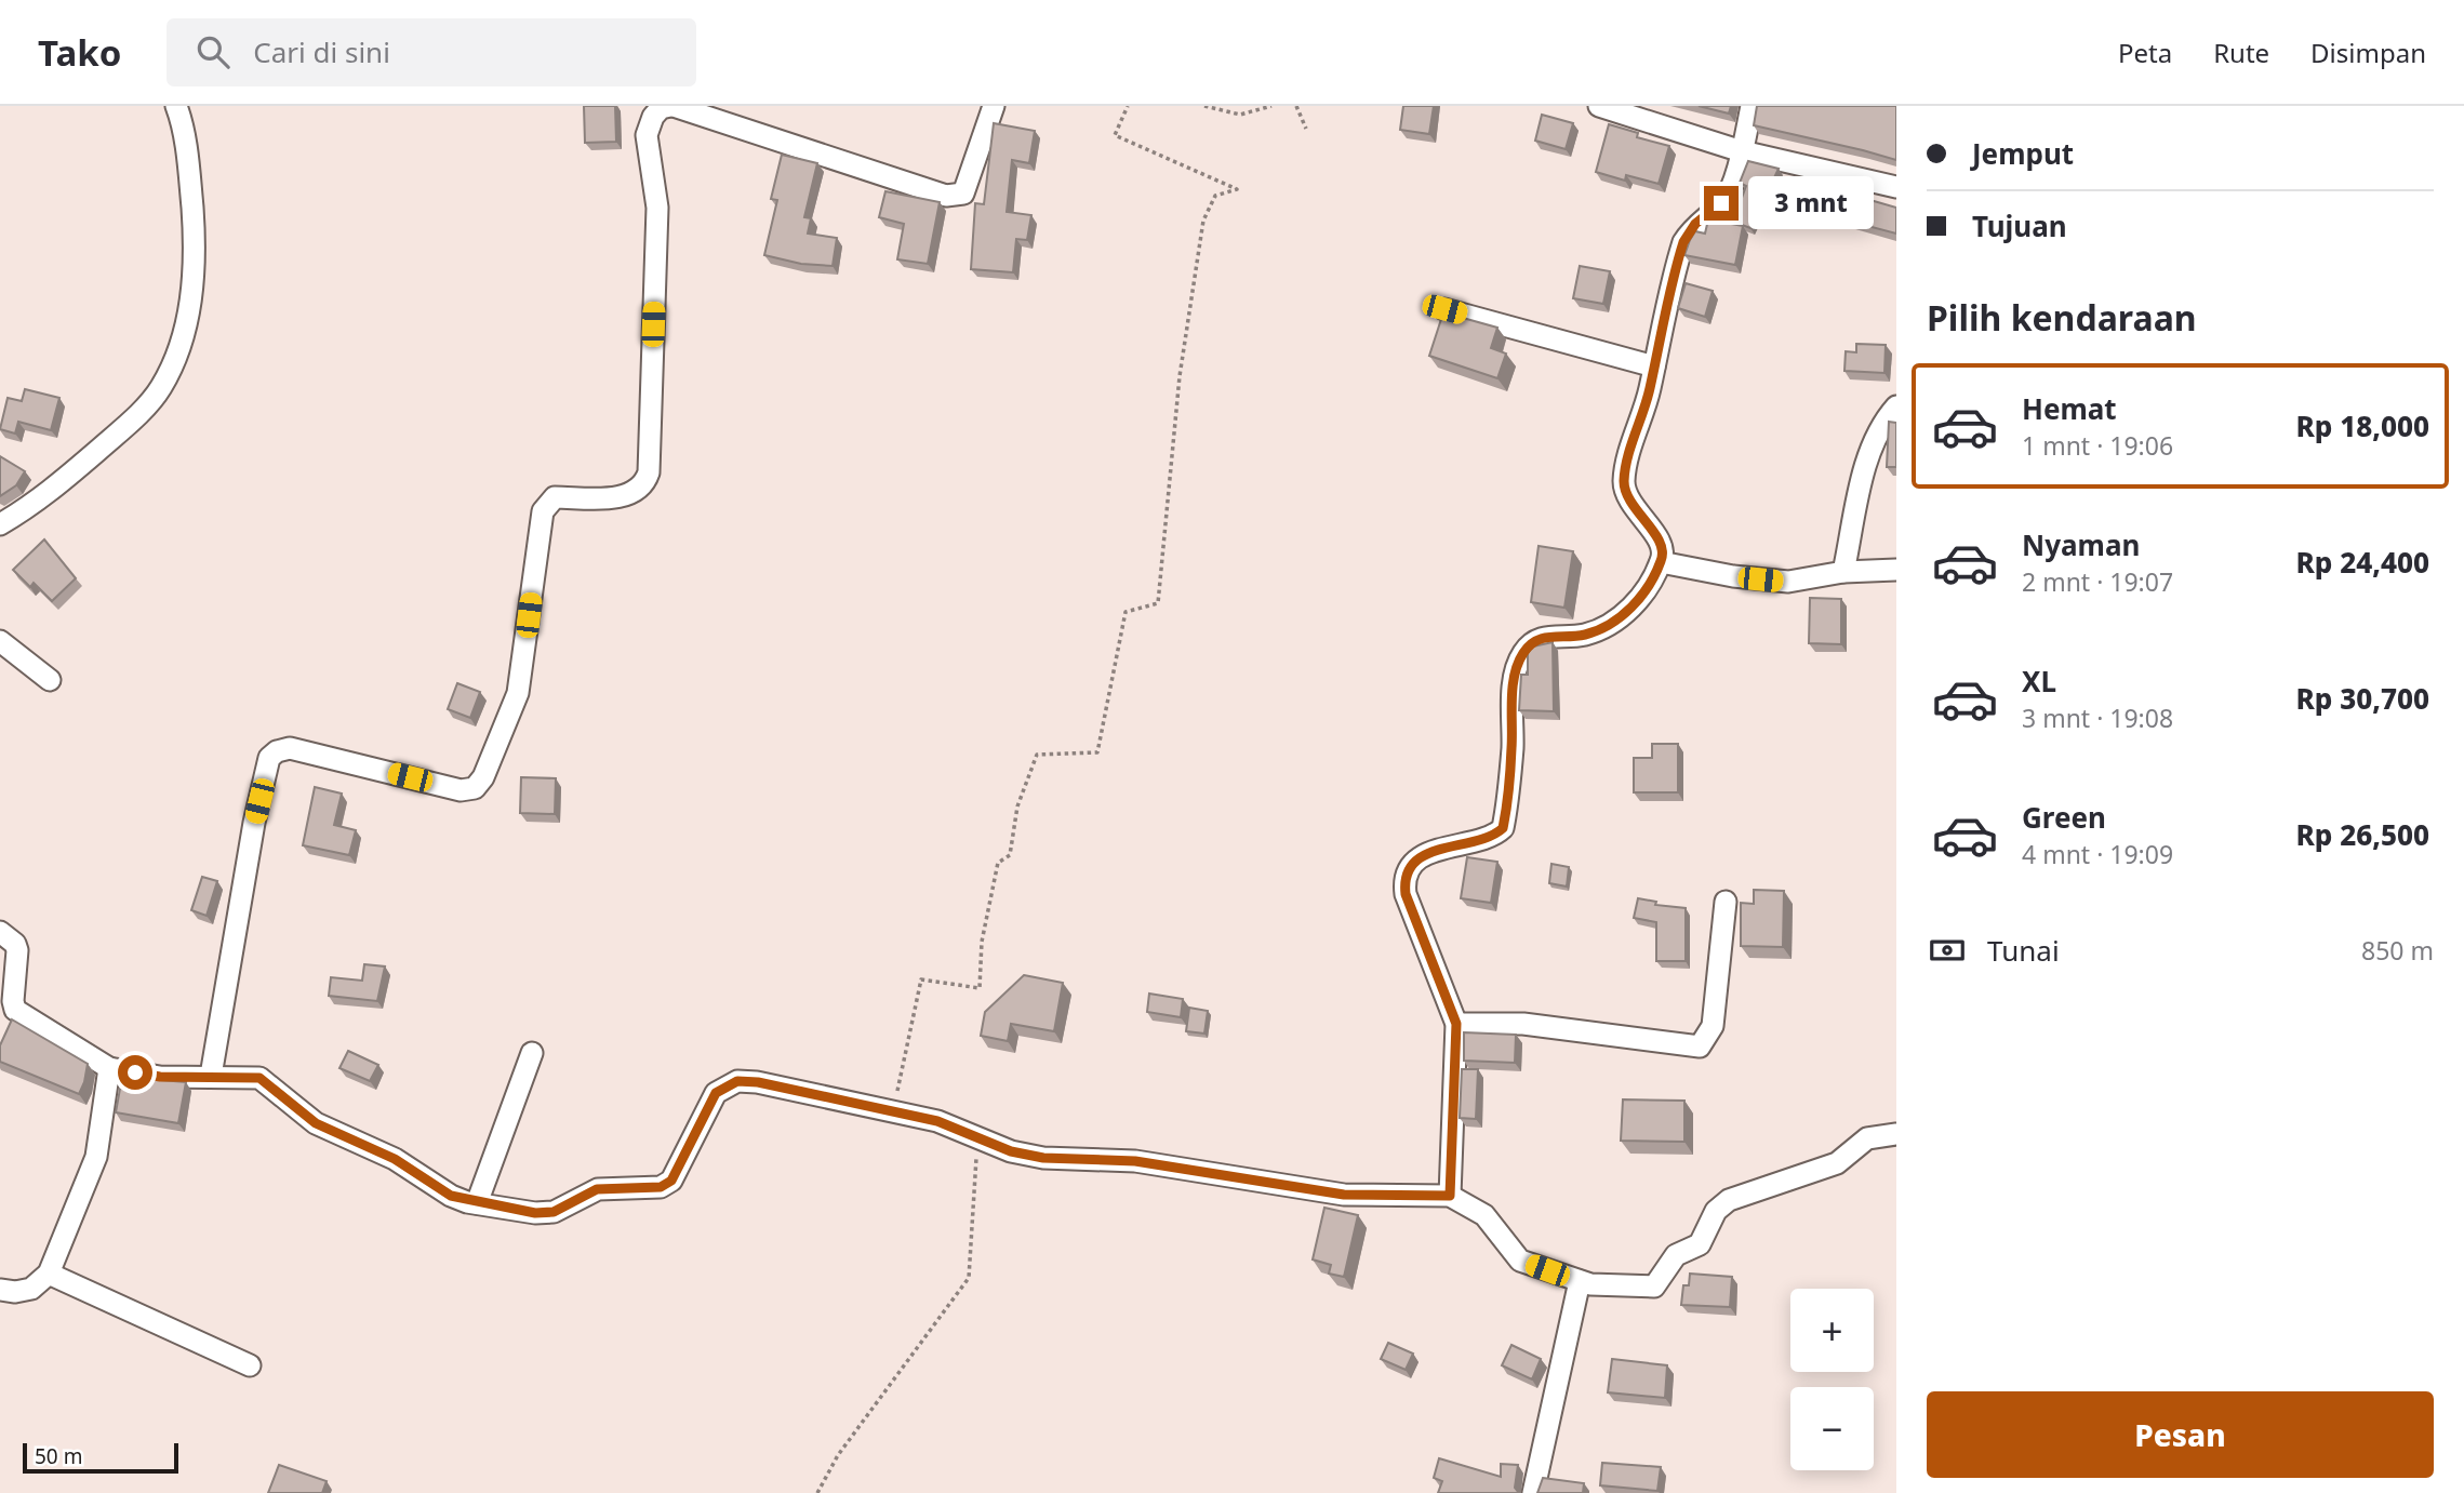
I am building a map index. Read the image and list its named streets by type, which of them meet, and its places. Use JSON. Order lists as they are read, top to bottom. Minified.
{"scale_bar":"50 m","page":{"header":"Tako","search":"Cari di sini","nav":["Peta","Rute","Disimpan"],"banner":["Jemput","Tujuan"],"bubble":"3 mnt","heading":"Pilih kendaraan","list":[{"name":"Hemat","note":"1 mnt · 19:06","value":"Rp 18,000"},{"name":"Nyaman","note":"2 mnt · 19:07","value":"Rp 24,400"},{"name":"XL","note":"3 mnt · 19:08","value":"Rp 30,700"},{"name":"Green","note":"4 mnt · 19:09","value":"Rp 26,500"}],"pay":["Tunai","850 m"],"map_buttons":["+","−"],"buttons":"Pesan","scale":"50 m"}}
